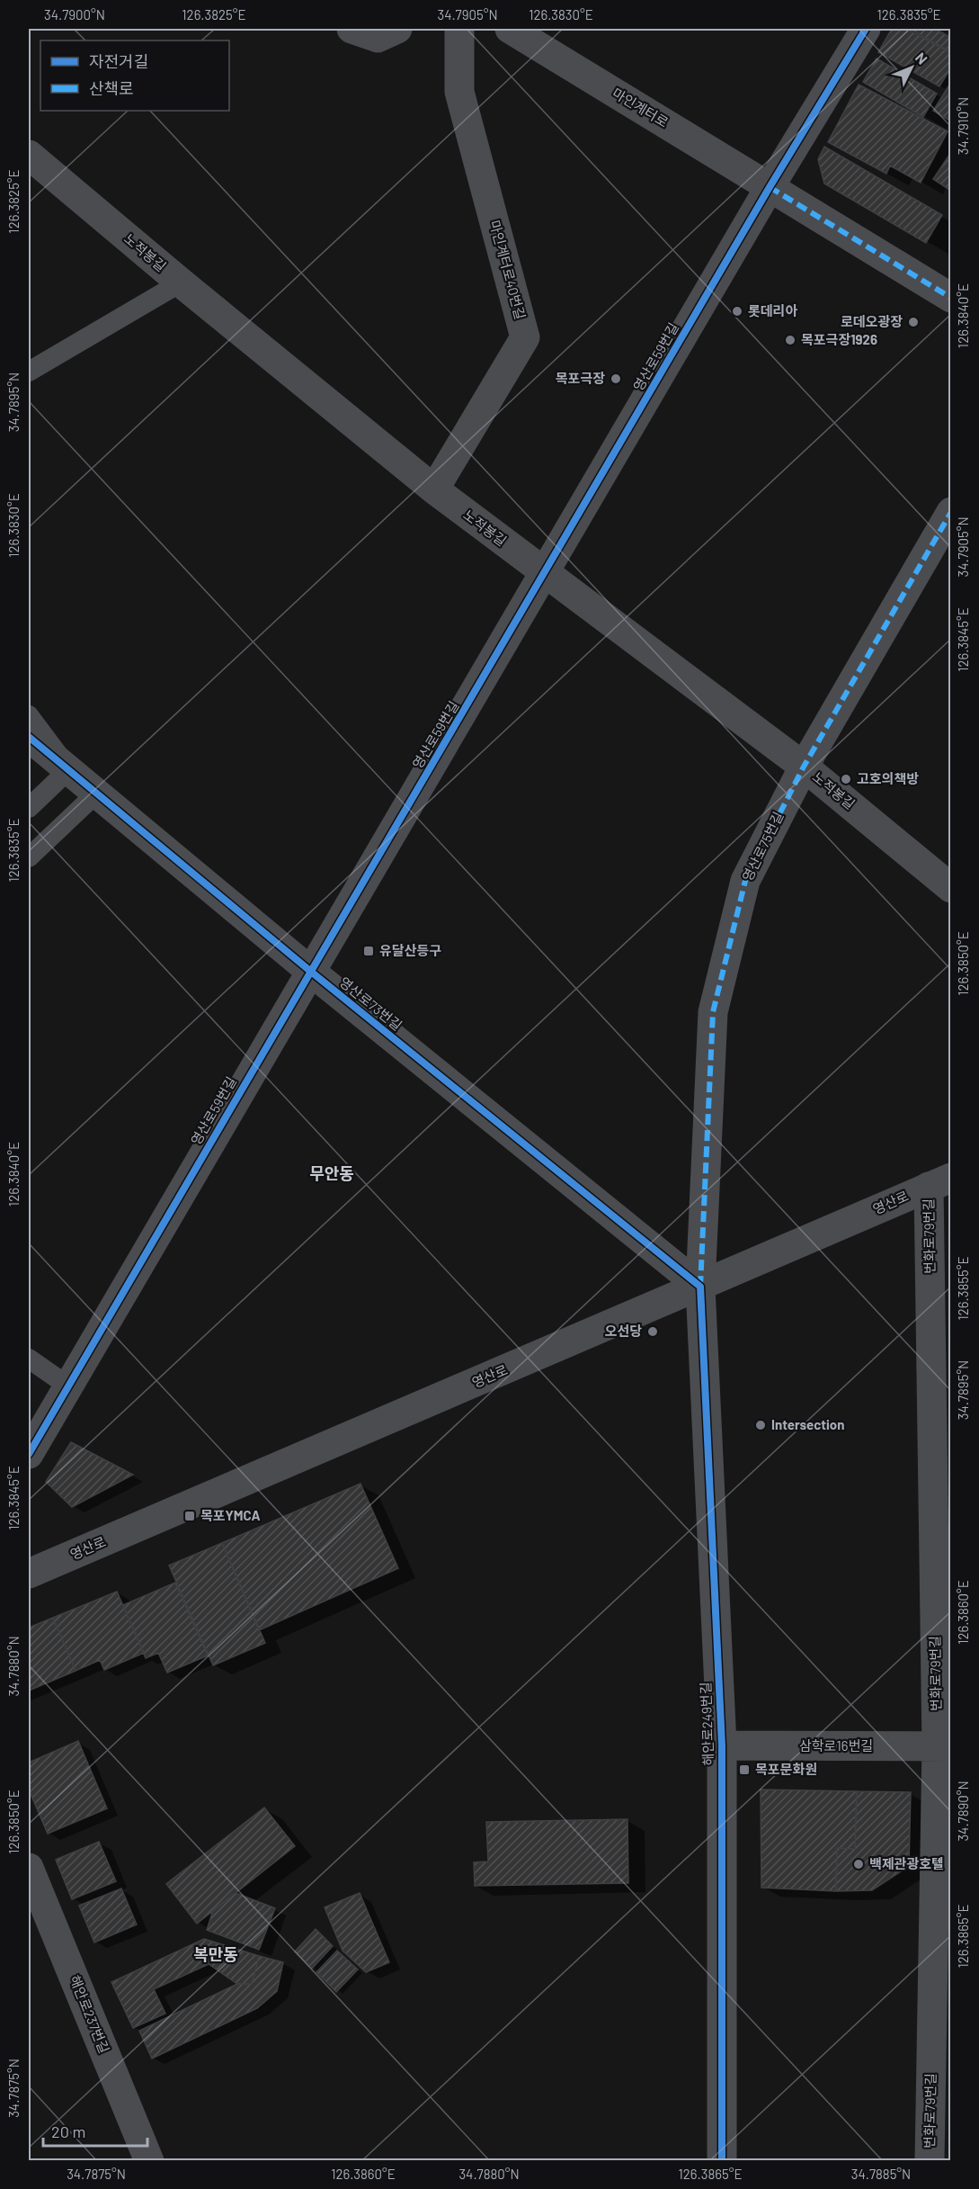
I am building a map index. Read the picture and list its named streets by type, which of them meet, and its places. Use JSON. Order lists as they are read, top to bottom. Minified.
{"streets":{"street":["마인계터로","노적봉길","마인계터로40번길","영산로59번길","영산로75번길","영산로73번길","영산로","번화로79번길","해안로249번길","삼학로16번길","해안로237번길"]},"crossings":[["마인계터로","영산로59번길"],["노적봉길","마인계터로40번길"],["노적봉길","영산로59번길"],["노적봉길","영산로75번길"],["영산로59번길","영산로73번길"],["영산로75번길","영산로73번길"],["영산로75번길","영산로"],["영산로75번길","해안로249번길"],["영산로73번길","영산로"],["영산로73번길","해안로249번길"],["영산로","번화로79번길"],["영산로","해안로249번길"],["번화로79번길","삼학로16번길"],["해안로249번길","삼학로16번길"]],"districts":["무안동","복만동"],"places":{"other":["롯데리아","로데오광장","목포극장1926","목포극장","고호의책방","오선당","Intersection","백제관광호텔"],"transit":["유달산등구","목포YMCA","목포문화원"]},"legend":["자전거길","산책로"],"scale_bar":"20 m","north":"top right","coordinates":["34.7900°N","126.3825°E","34.7905°N","126.3830°E","126.3835°E","34.7910°N","126.3840°E","34.7895°N","126.3845°E","126.3850°E","126.3855°E","126.3860°E","34.7880°N","34.7890°N","126.3865°E","34.7875°N","34.7885°N"]}
